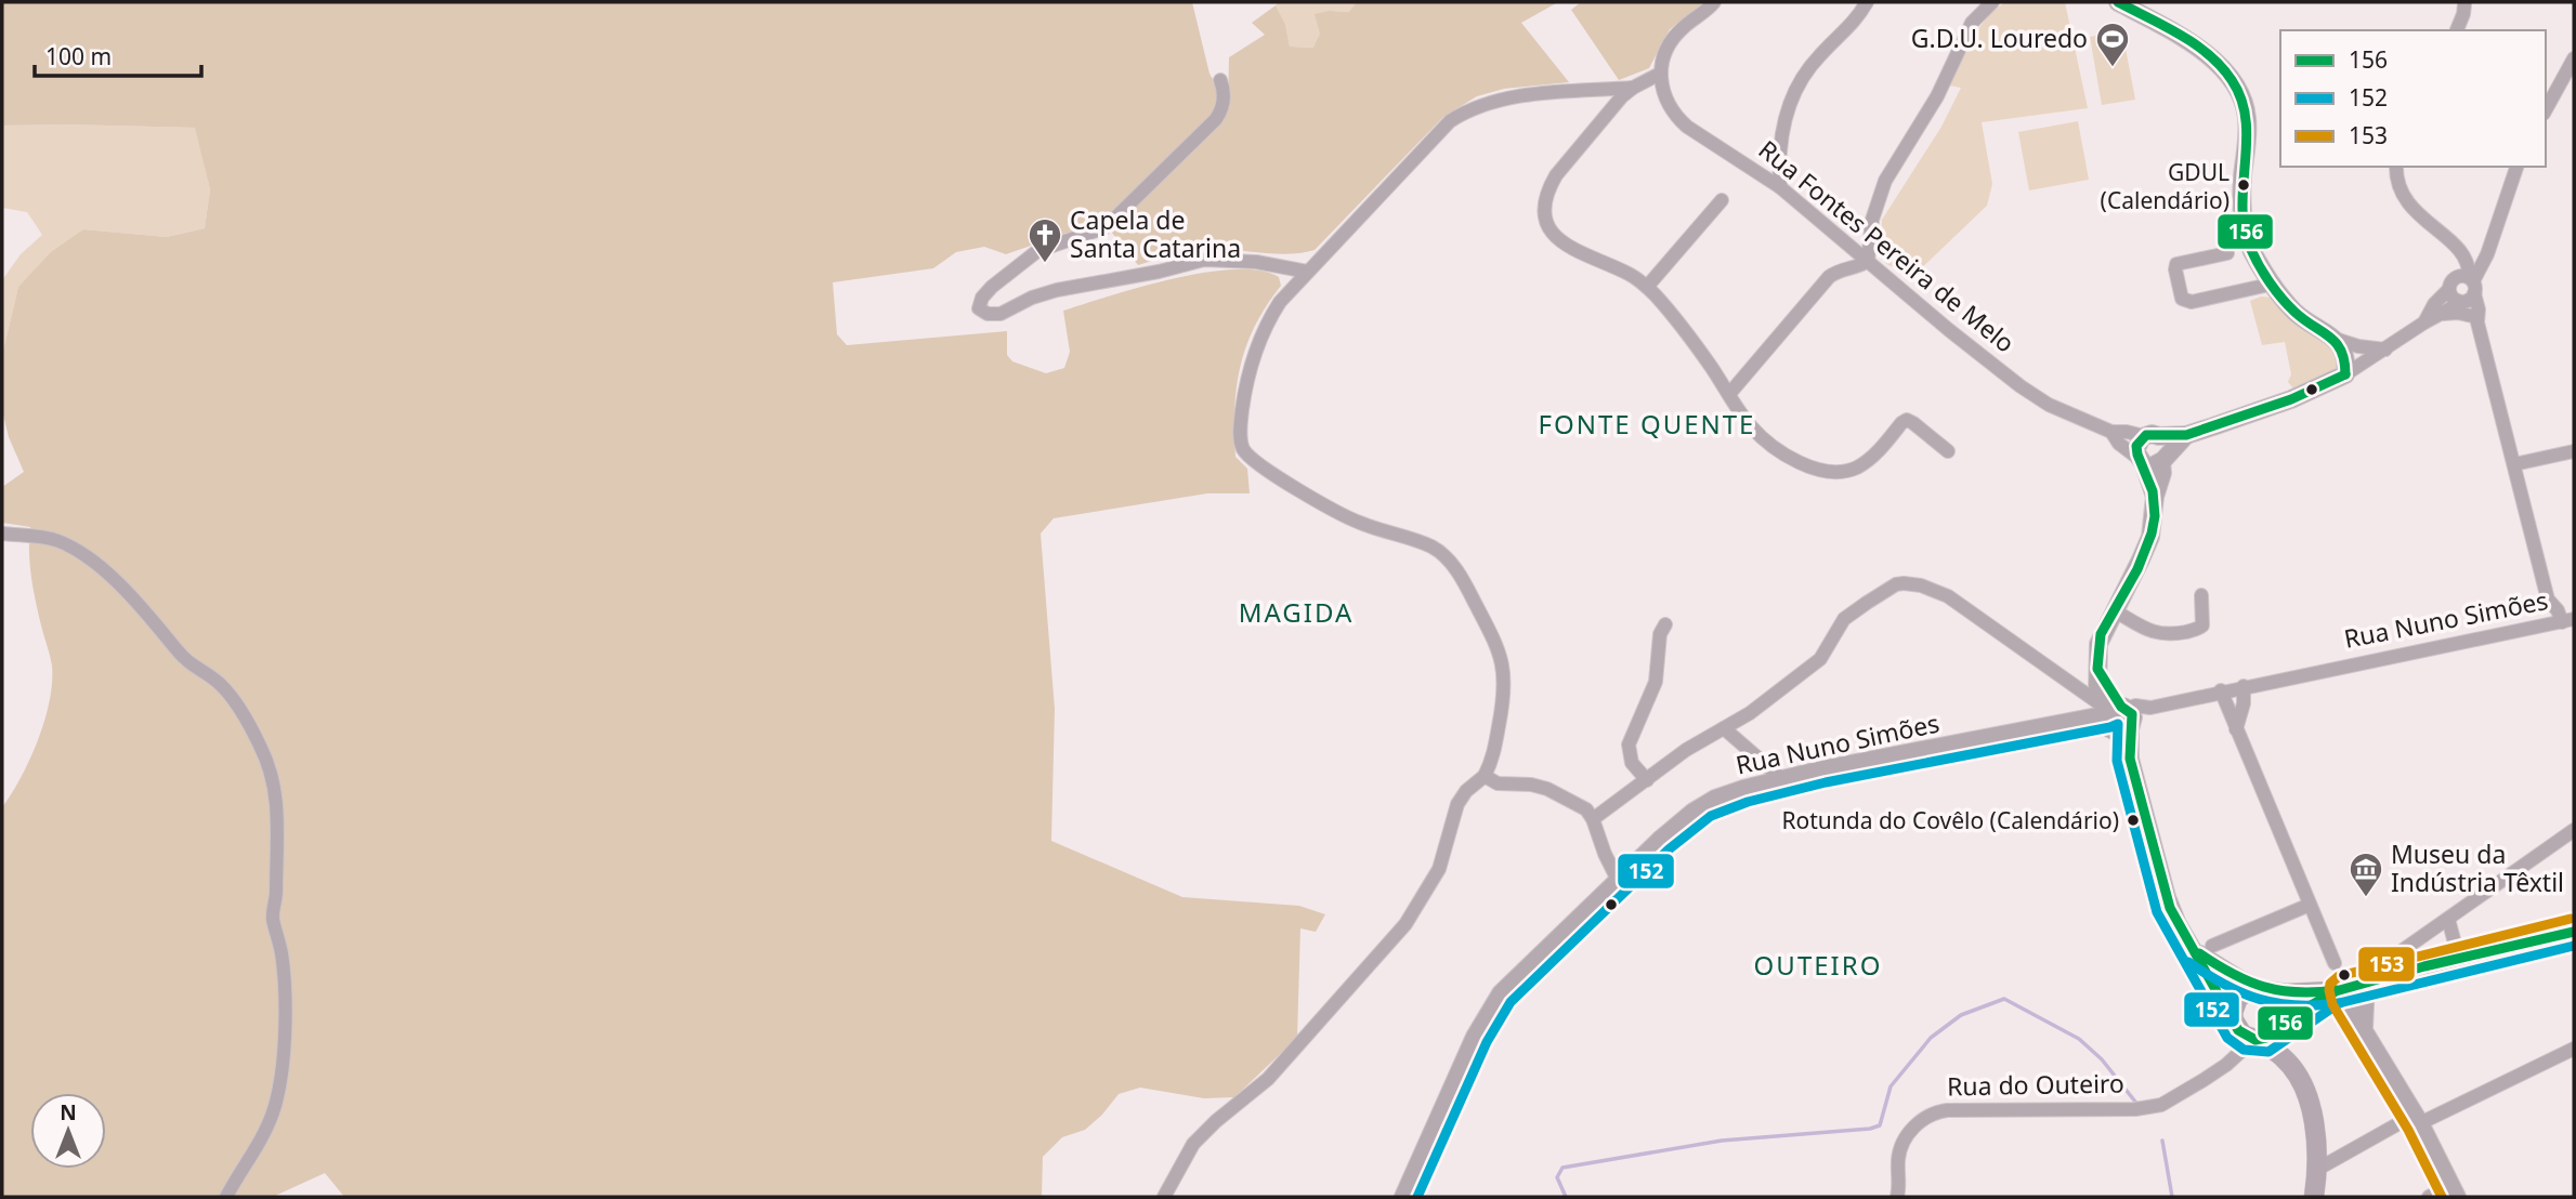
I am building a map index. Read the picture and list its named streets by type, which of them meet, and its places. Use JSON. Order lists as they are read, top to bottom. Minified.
{"streets":{"street":["Rua Fontes Pereira de Melo","Rua Nuno Simões","Rua do Outeiro"]},"districts":["FONTE QUENTE","MAGIDA","OUTEIRO"],"places":{"sports":["G.D.U. Louredo"],"other":["GDUL (Calendário)","Rotunda do Covêlo (Calendário)"],"church":["Capela de Santa Catarina"],"museum":["Museu da Indústria Têxtil"]},"lines":["transit line 156","transit line 152","transit line 153"],"legend":["156","152","153"],"scale_bar":"100 m","north":"top"}
